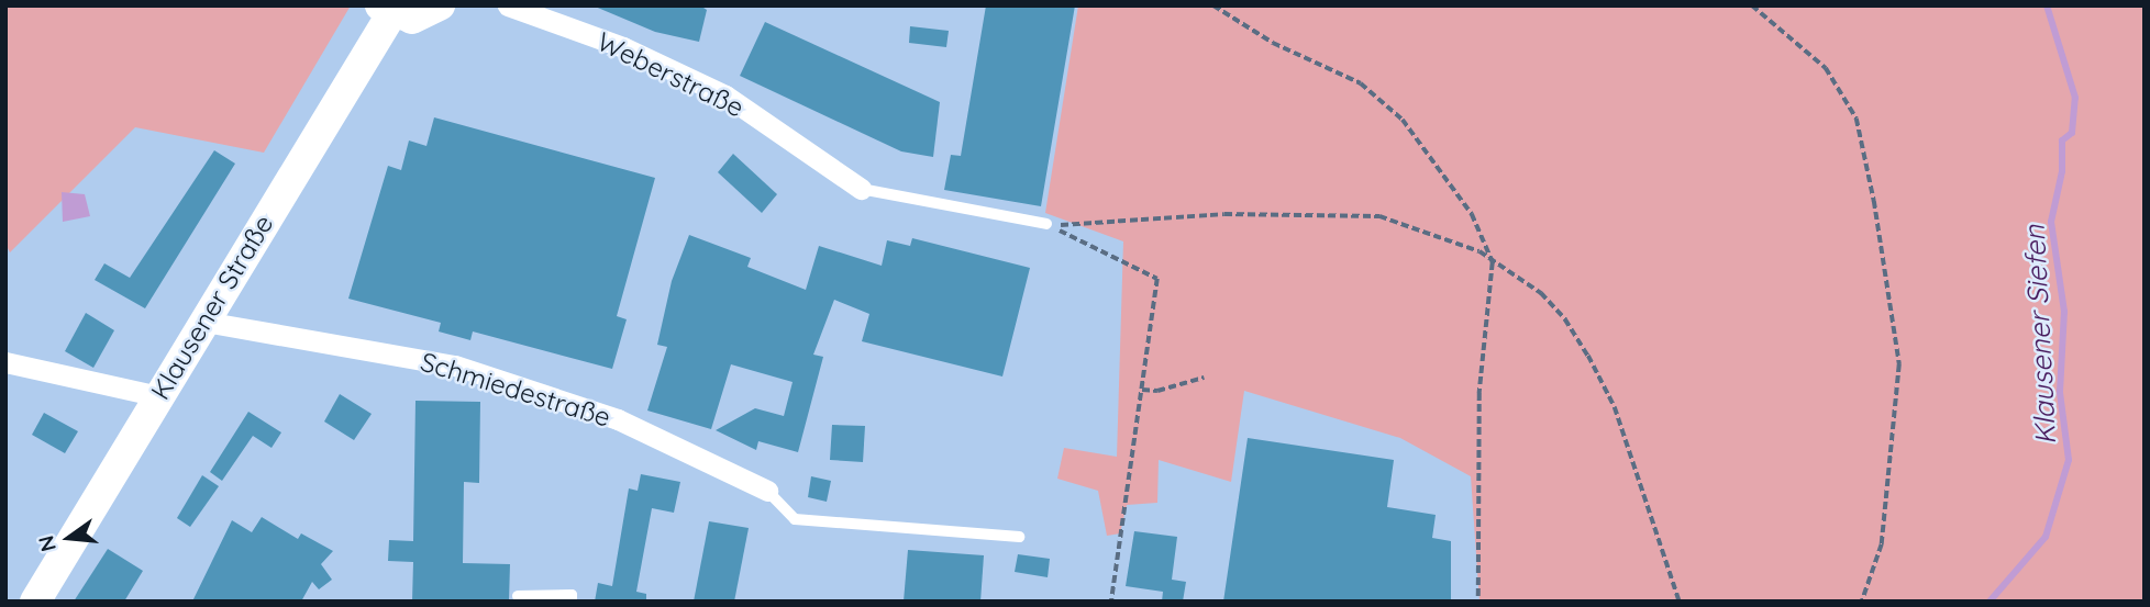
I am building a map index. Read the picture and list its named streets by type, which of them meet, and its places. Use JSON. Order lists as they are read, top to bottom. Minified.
{"streets":{"main road":["Klausener Straße"],"street":["Weberstraße","Schmiedestraße"]},"crossings":[["Klausener Straße","Schmiedestraße"]],"water":["Klausener Siefen"],"north":"left"}
